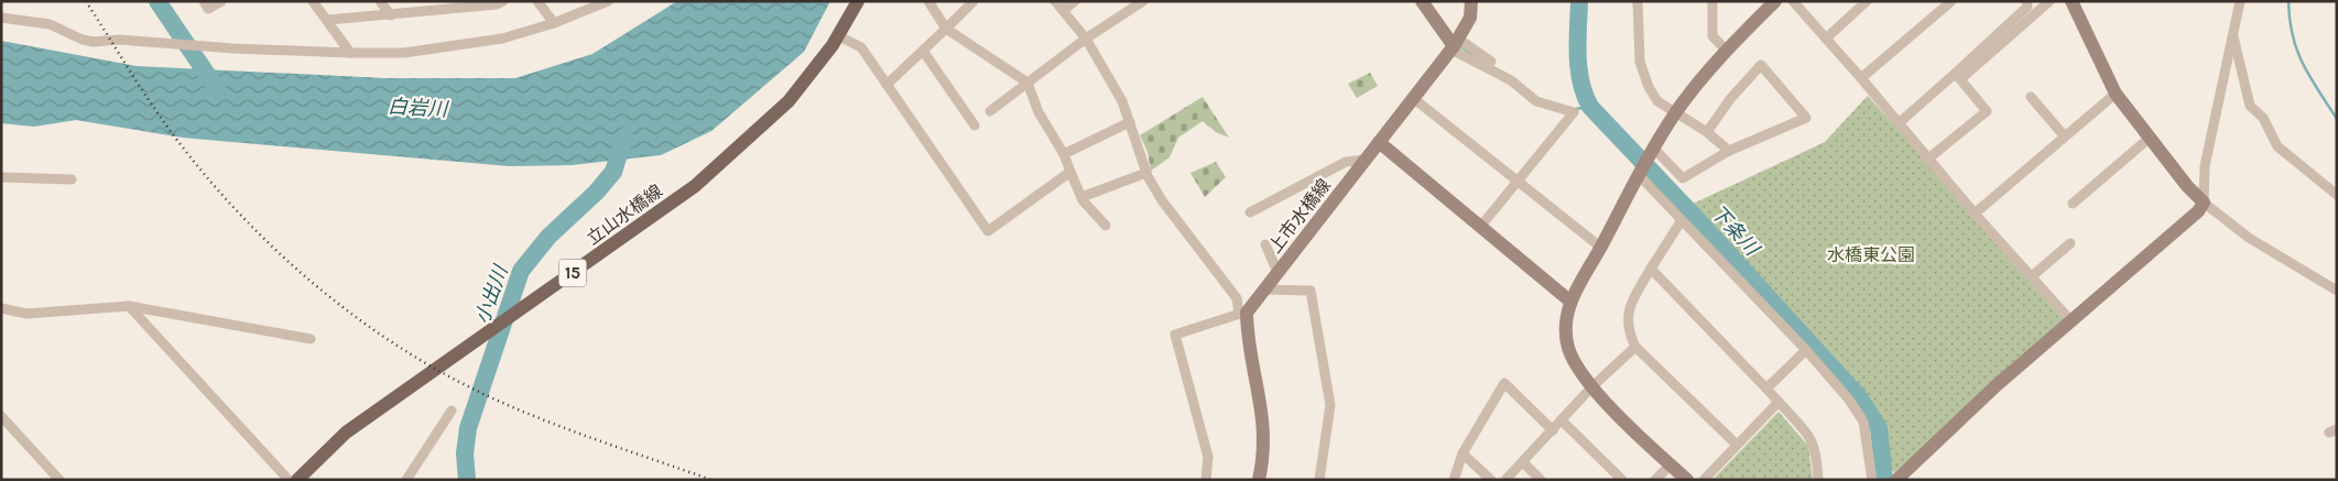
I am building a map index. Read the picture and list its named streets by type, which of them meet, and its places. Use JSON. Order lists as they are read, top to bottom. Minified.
{"streets":{"main road":["立山水橋線","15"],"street":["上市水橋線"]},"water":["白岩川","下条川","小出川"],"parks":["水橋東公園"]}
